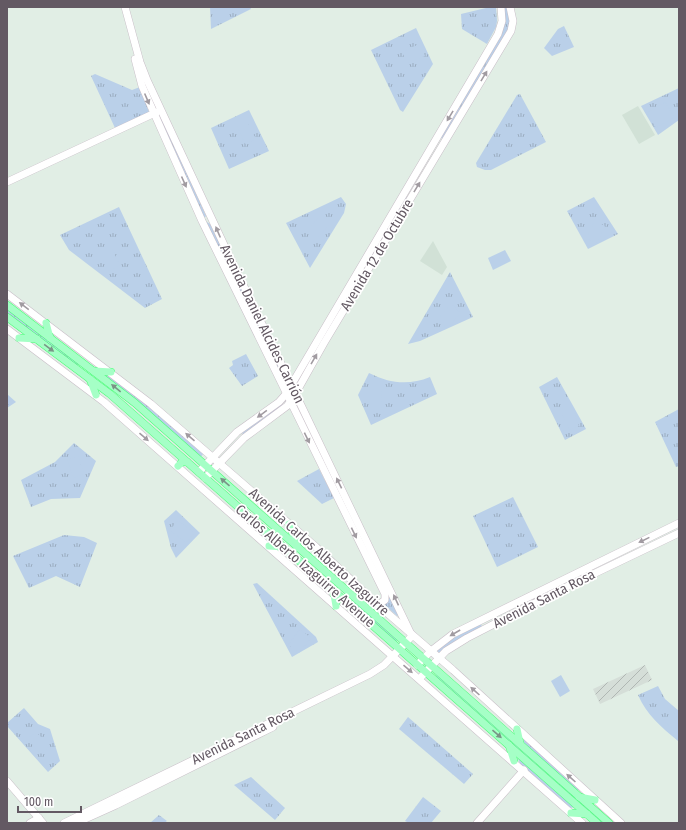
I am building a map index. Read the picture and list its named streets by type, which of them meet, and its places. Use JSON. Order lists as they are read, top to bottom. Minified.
{"streets":{"main road":["Avenida Carlos Alberto Izaguirre","Carlos Alberto Izaguirre Avenue"],"street":["Avenida 12 de Octubre","Avenida Daniel Alcides Carrión","Avenida Santa Rosa"]},"crossings":[["Avenida 12 de Octubre","Avenida Daniel Alcides Carrión"],["Avenida 12 de Octubre","Avenida Carlos Alberto Izaguirre"],["Avenida 12 de Octubre","Carlos Alberto Izaguirre Avenue"],["Avenida Daniel Alcides Carrión","Avenida Carlos Alberto Izaguirre"],["Avenida Daniel Alcides Carrión","Avenida Santa Rosa"],["Avenida Carlos Alberto Izaguirre","Carlos Alberto Izaguirre Avenue"],["Avenida Carlos Alberto Izaguirre","Avenida Santa Rosa"],["Carlos Alberto Izaguirre Avenue","Avenida Santa Rosa"]],"scale_bar":"100 m"}
